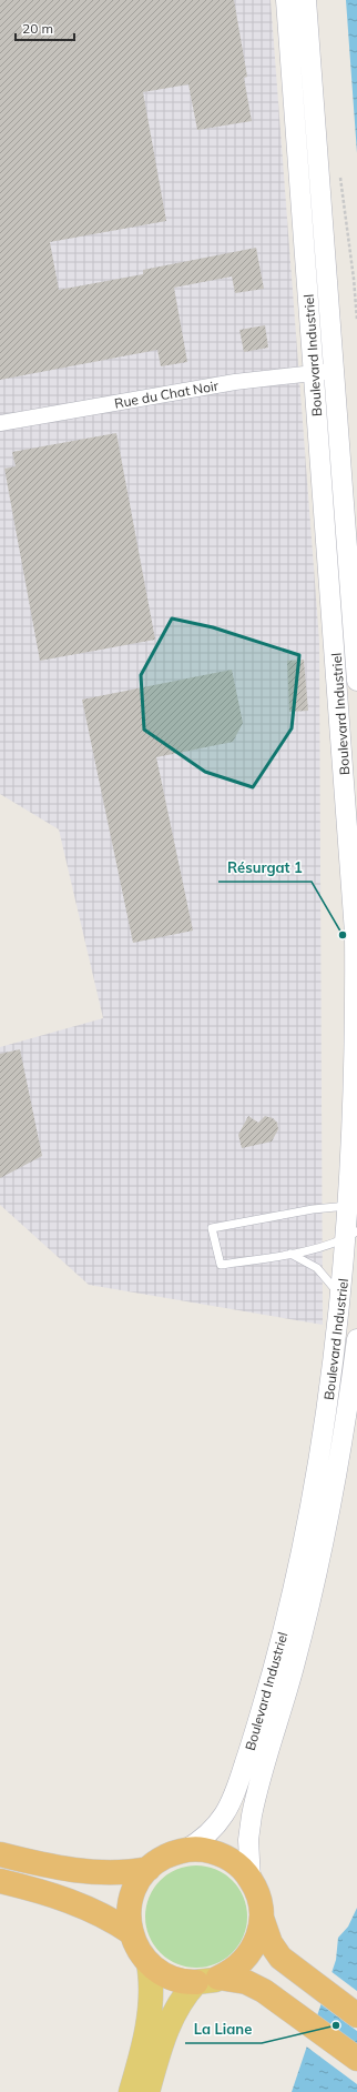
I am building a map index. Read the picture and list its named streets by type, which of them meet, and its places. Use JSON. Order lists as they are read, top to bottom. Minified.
{"streets":{"street":["Boulevard Industriel","Rue du Chat Noir"]},"crossings":[["Boulevard Industriel","Rue du Chat Noir"]],"places":["Résurgat 1","La Liane"],"scale_bar":"20 m"}
